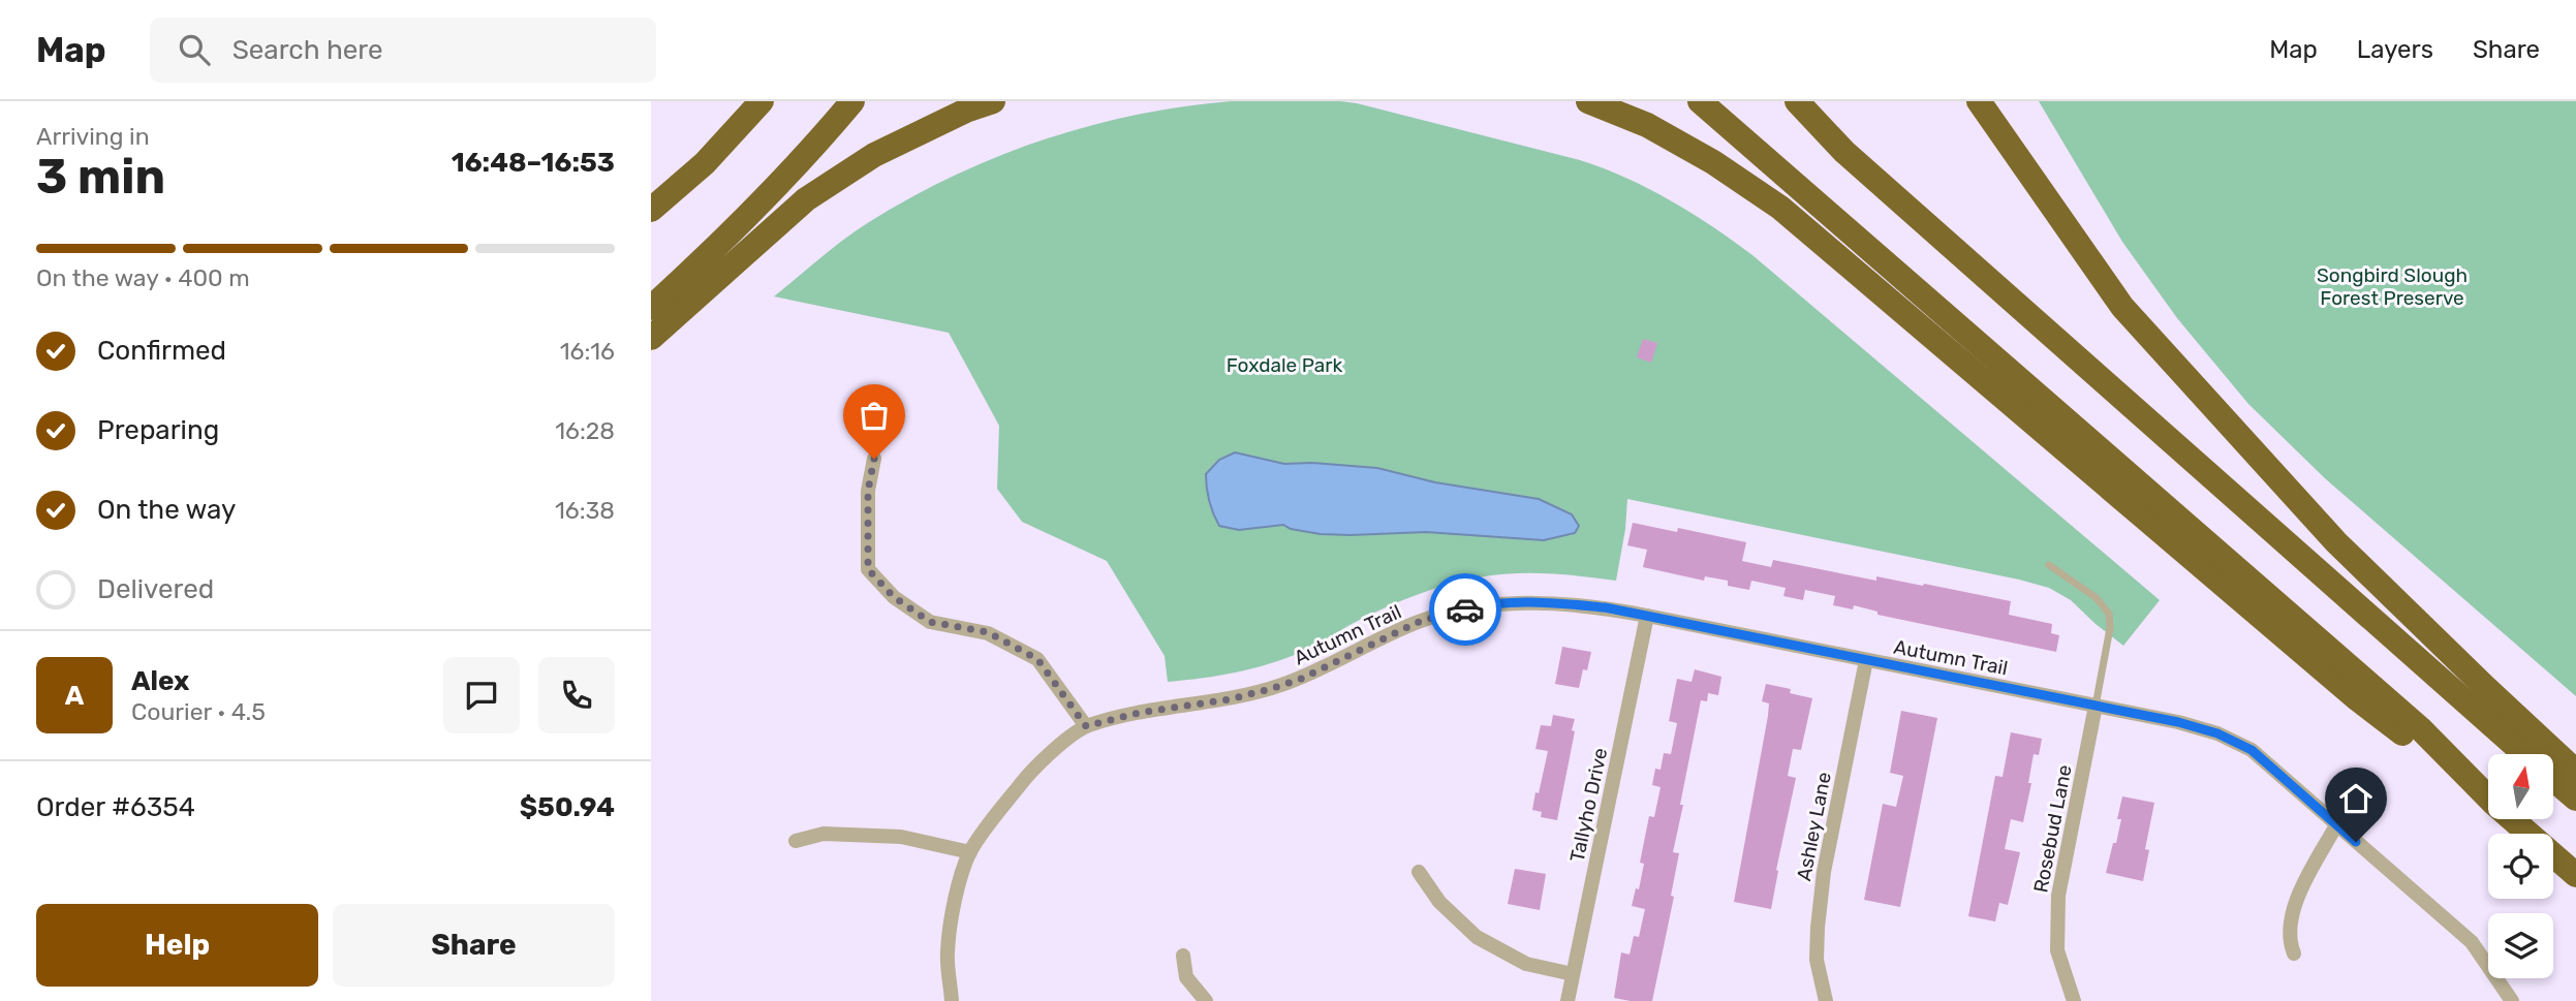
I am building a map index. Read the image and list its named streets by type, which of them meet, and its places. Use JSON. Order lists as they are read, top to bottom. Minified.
{"streets":{"street":["Autumn Trail","Tallyho Drive","Ashley Lane","Rosebud Lane"]},"crossings":[["Autumn Trail","Tallyho Drive"],["Autumn Trail","Ashley Lane"],["Autumn Trail","Rosebud Lane"]],"parks":["Songbird Slough Forest Preserve","Foxdale Park"],"north":"top","page":{"header":"Map","search":"Search here","nav":["Map","Layers","Share"],"heading":["3 min","Arriving in","16:48–16:53"],"panel":["Alex","Courier · 4.5","Order #6354","$50.94"],"bar":"On the way · 400 m","list":[["Confirmed","16:16"],["Preparing","16:28"],["On the way","16:38"],"Delivered"],"round":"A","buttons":["Help","Share"]}}
